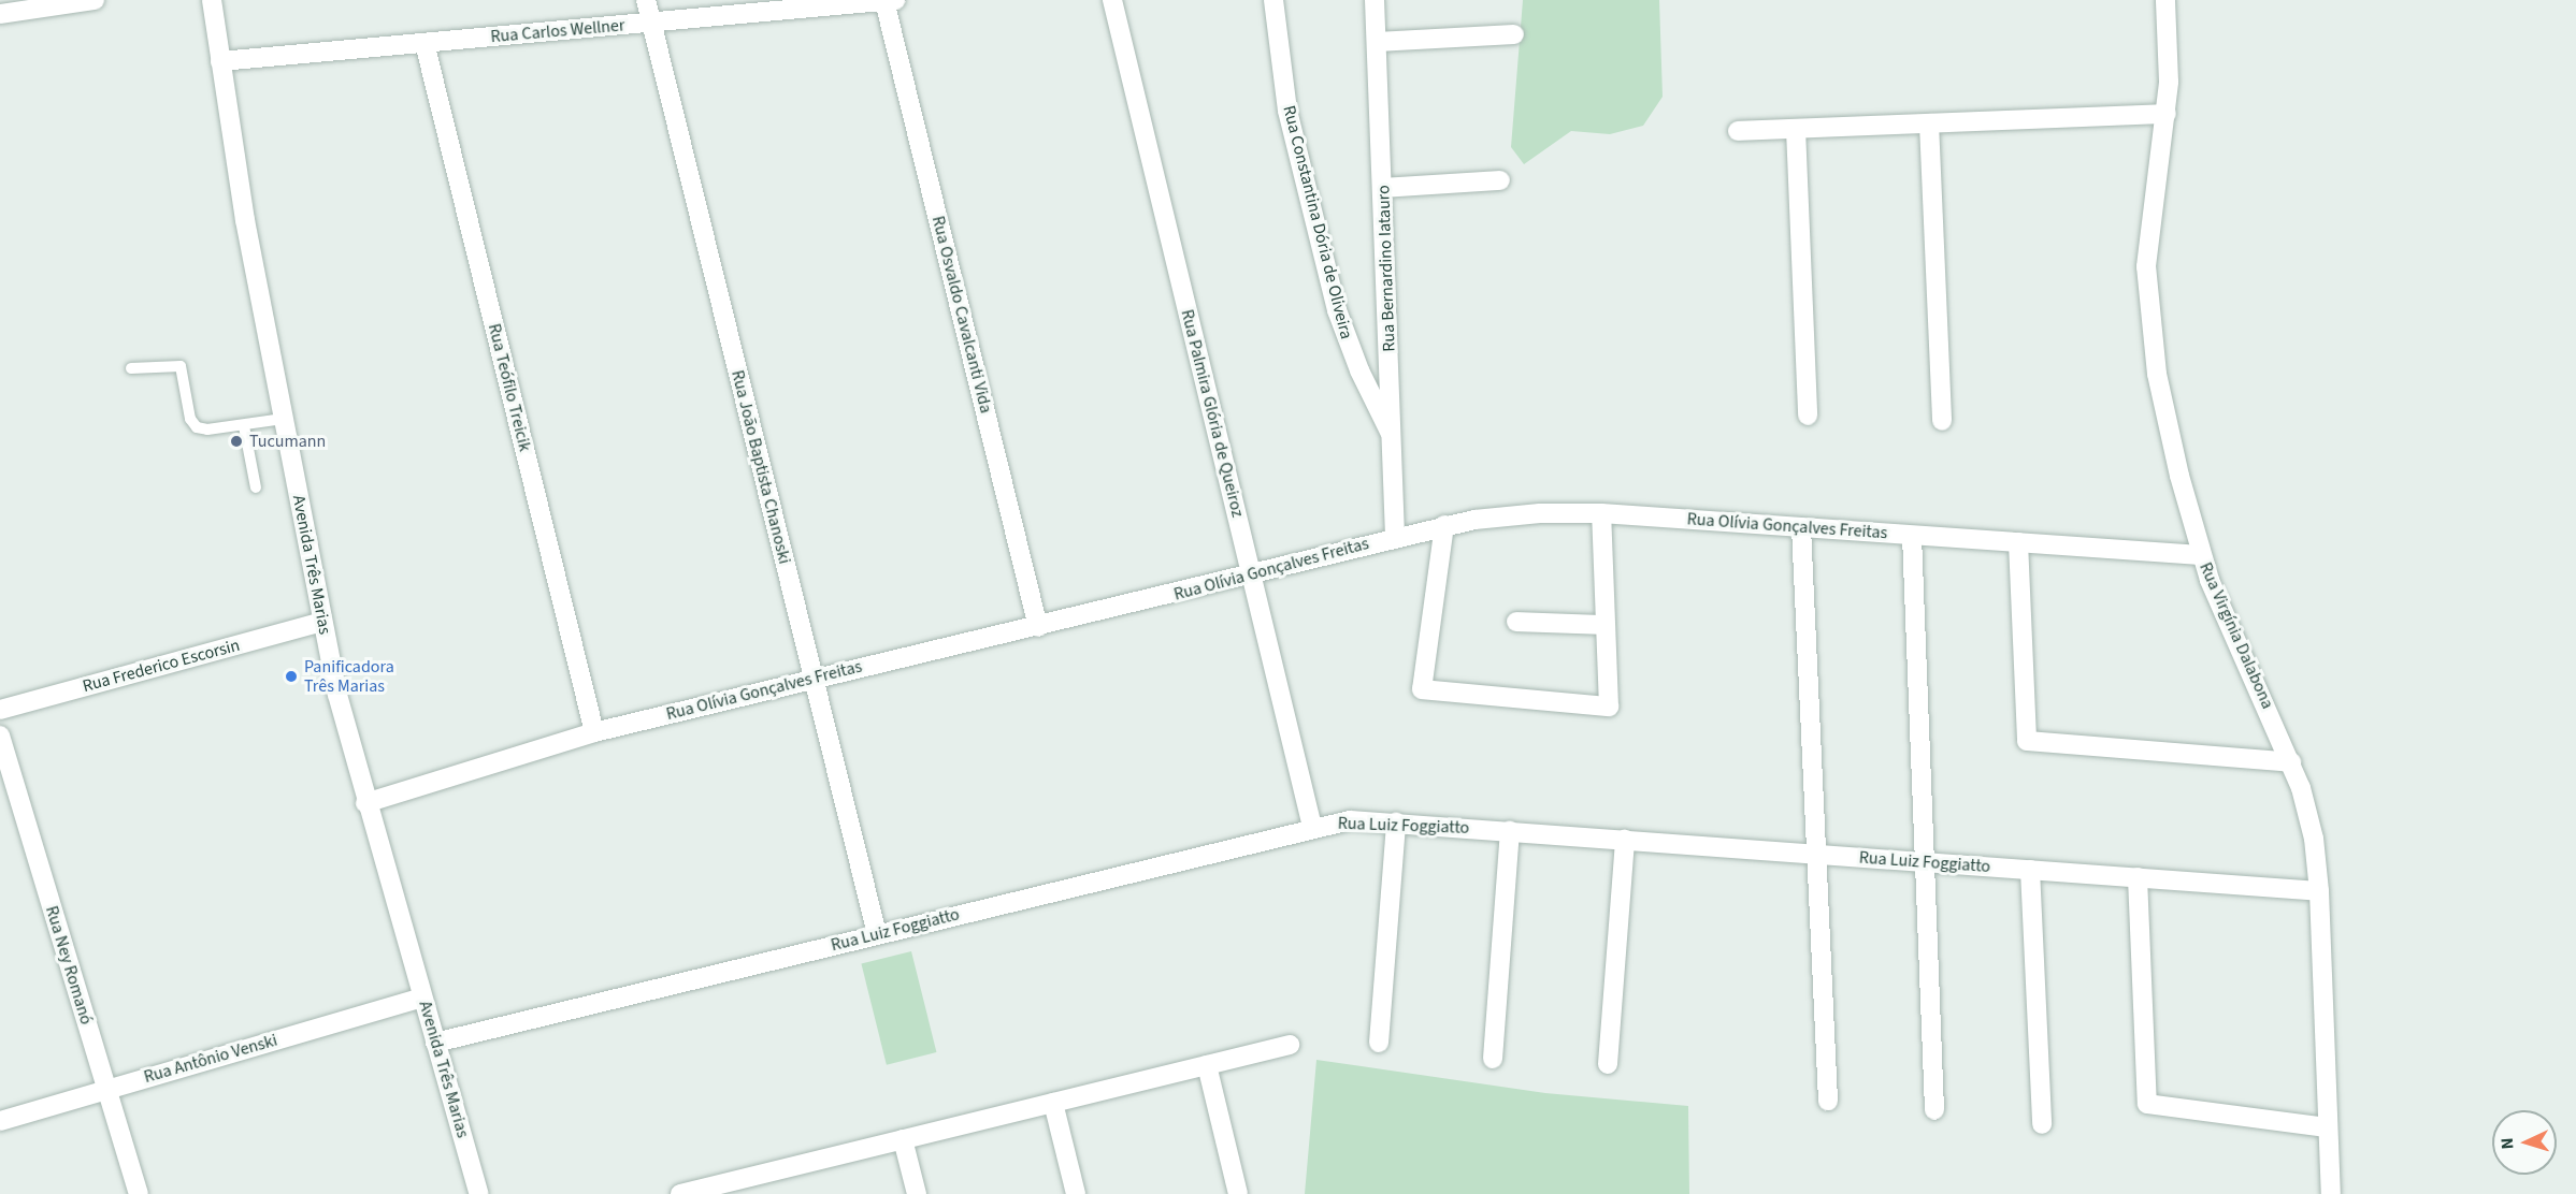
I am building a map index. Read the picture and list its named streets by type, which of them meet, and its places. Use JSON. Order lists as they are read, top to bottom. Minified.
{"streets":{"street":["Rua Carlos Wellner","Rua Constantina Dória de Oliveira","Rua Bernardino Iatauro","Rua Osvaldo Cavalcanti Vida","Rua Teófilo Treicik","Rua Palmira Glória de Queiroz","Rua João Baptista Chanoski","Rua Olívia Gonçalves Freitas","Avenida Três Marias","Rua Virgínia Dalabona","Rua Frederico Escorsin","Rua Luiz Foggiatto","Rua Ney Romanó","Rua Antônio Venski"]},"crossings":[["Rua Carlos Wellner","Rua Osvaldo Cavalcanti Vida"],["Rua Carlos Wellner","Rua Teófilo Treicik"],["Rua Carlos Wellner","Rua João Baptista Chanoski"],["Rua Carlos Wellner","Avenida Três Marias"],["Rua Constantina Dória de Oliveira","Rua Bernardino Iatauro"],["Rua Bernardino Iatauro","Rua Olívia Gonçalves Freitas"],["Rua Osvaldo Cavalcanti Vida","Rua Olívia Gonçalves Freitas"],["Rua Teófilo Treicik","Rua Olívia Gonçalves Freitas"],["Rua Palmira Glória de Queiroz","Rua Olívia Gonçalves Freitas"],["Rua Palmira Glória de Queiroz","Rua Luiz Foggiatto"],["Rua João Baptista Chanoski","Rua Olívia Gonçalves Freitas"],["Rua João Baptista Chanoski","Rua Luiz Foggiatto"],["Rua Olívia Gonçalves Freitas","Avenida Três Marias"],["Rua Olívia Gonçalves Freitas","Rua Virgínia Dalabona"],["Avenida Três Marias","Rua Frederico Escorsin"],["Avenida Três Marias","Rua Luiz Foggiatto"],["Avenida Três Marias","Rua Antônio Venski"],["Rua Virgínia Dalabona","Rua Luiz Foggiatto"],["Rua Ney Romanó","Rua Antônio Venski"]],"places":["Tucumann","Panificadora Três Marias"],"north":"left"}
